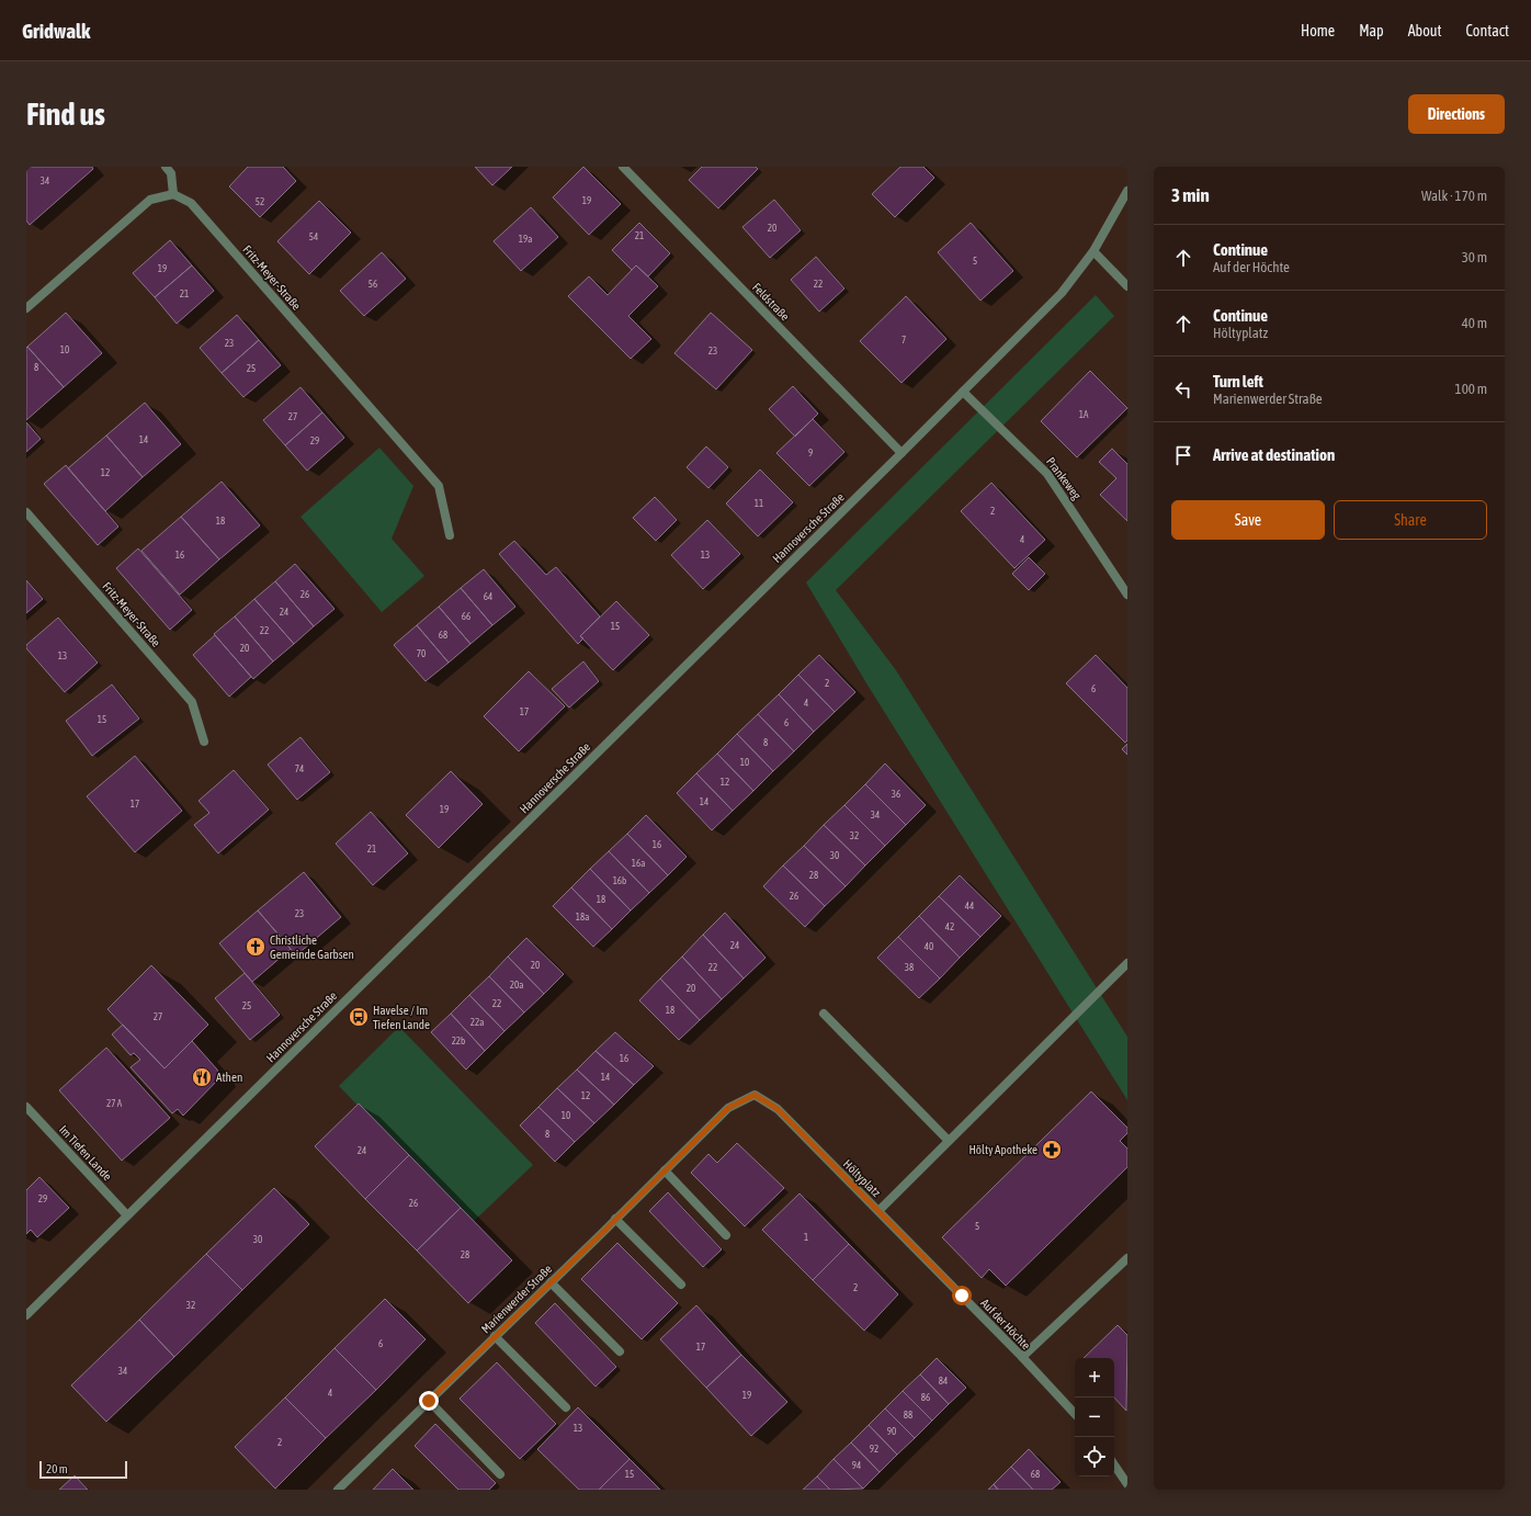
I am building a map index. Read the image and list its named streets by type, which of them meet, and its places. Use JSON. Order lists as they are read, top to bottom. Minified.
{"streets":{"street":["Fritz-Meyer-Straße","Feldstraße","Prankeweg","Hannoversche Straße","Im Tiefen Lande","Höltyplatz","Marienwerder Straße","Auf der Höchte"]},"crossings":[["Feldstraße","Hannoversche Straße"],["Prankeweg","Hannoversche Straße"],["Hannoversche Straße","Im Tiefen Lande"],["Höltyplatz","Marienwerder Straße"],["Höltyplatz","Auf der Höchte"]],"places":{"church":["Christliche Gemeinde Garbsen"],"bus stop":["Havelse / Im Tiefen Lande"],"restaurant":["Athen"],"pharmacy":["Hölty Apotheke"]},"house_numbers":["34","19","52","20","21","54","19a","5","19","56","22","21","7","23","10","23","8","25","1A","27","14","29","9","12","11","2","18","4","16","13","26","64","24","66","15","22","68","20","70","13","2","6","4","17","15","6","8","10","74","12","36","14","17","19","34","32","16","21","30","16a","28","16b","26","18","44","23","18a","42","24","40","20","22","38","20a","20","22","25","18","27","22a","22b","16","14","12","27 A","10","8","24","29","26","5","1","30","28","2","32","6","17","34","84","4","19","86","88","13","90","2","92","94","15","68"],"scale_bar":"20 m","page":{"header":"Gridwalk","nav":["Home","Map","About","Contact"],"buttons":["Directions",["Save","Share"]],"title":"Find us","heading":["3 min","Walk · 170 m"],"list":[["Continue","Auf der Höchte","30 m"],["Continue","Höltyplatz","40 m"],["Turn left","Marienwerder Straße","100 m"],"Arrive at destination"],"map_buttons":["+","−"],"scale":"20 m"}}
